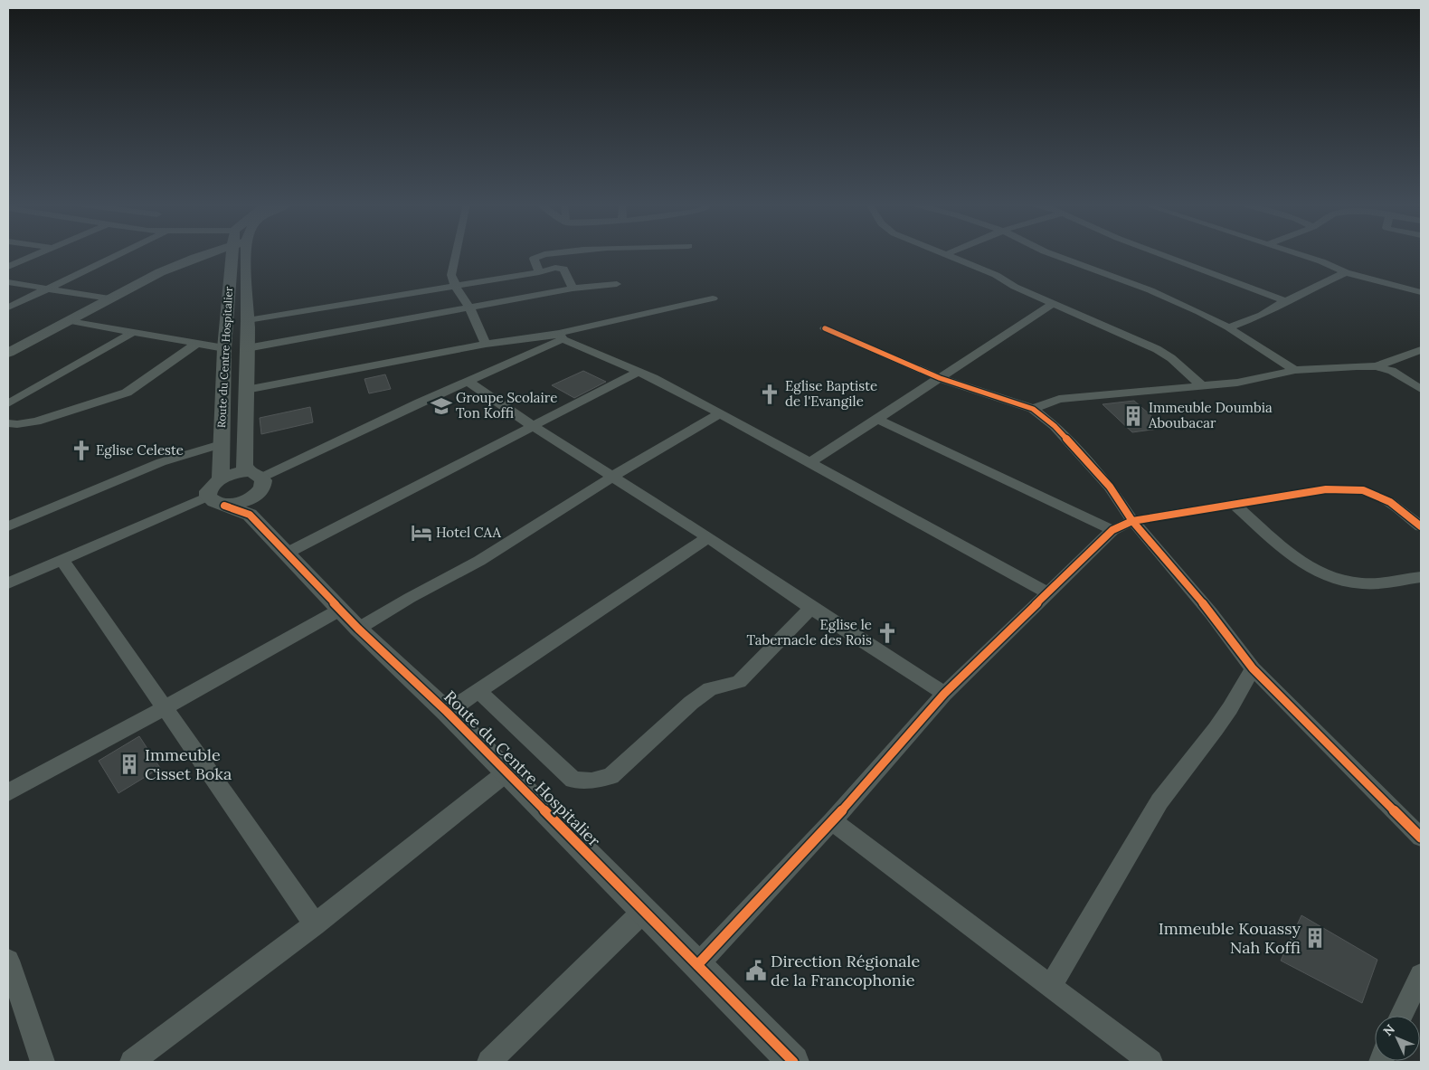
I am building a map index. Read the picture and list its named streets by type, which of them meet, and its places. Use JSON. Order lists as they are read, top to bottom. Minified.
{"streets":{"street":["Route du Centre Hospitalier"]},"places":{"church":["Eglise Baptiste de l'Evangile","Eglise Celeste","Eglise le Tabernacle des Rois"],"school or university":["Groupe Scolaire Ton Koffi"],"building":["Immeuble Doumbia Aboubacar","Immeuble Cisset Boka","Immeuble Kouassy Nah Koffi"],"hotel":["Hotel CAA"],"public building":["Direction Régionale de la Francophonie"]},"north":"top left"}
